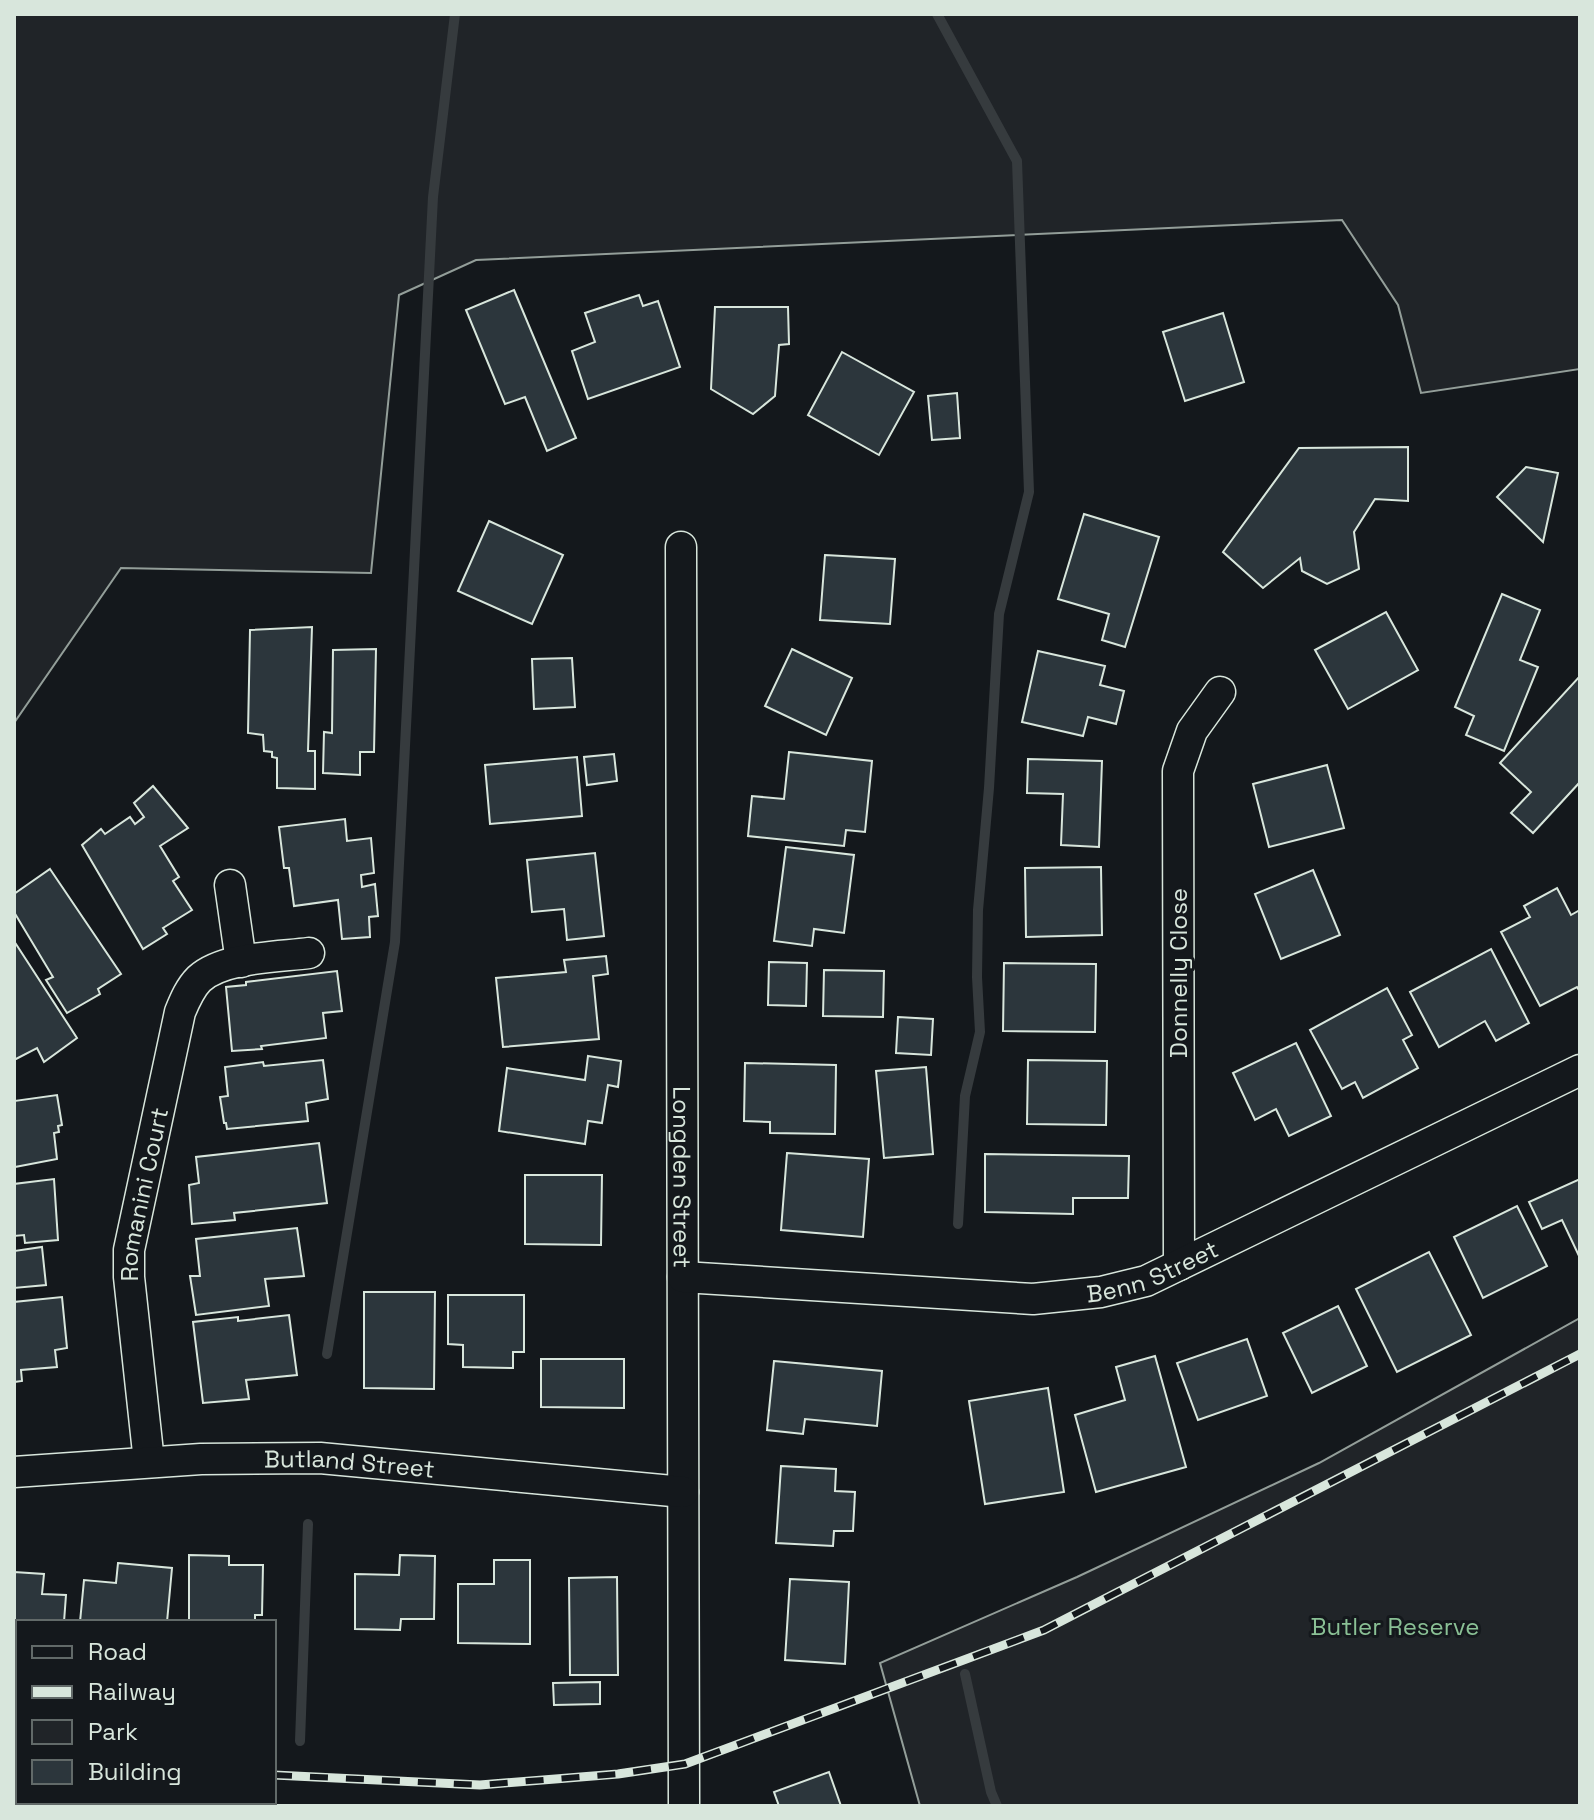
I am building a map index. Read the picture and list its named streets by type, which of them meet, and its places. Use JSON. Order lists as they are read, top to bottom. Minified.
{"streets":{"street":["Donnelly Close","Longden Street","Romanini Court","Benn Street","Butland Street"]},"crossings":[["Donnelly Close","Benn Street"],["Longden Street","Benn Street"],["Longden Street","Butland Street"],["Romanini Court","Butland Street"]],"parks":["Butler Reserve"],"legend":["Road","Railway","Park","Building"]}
